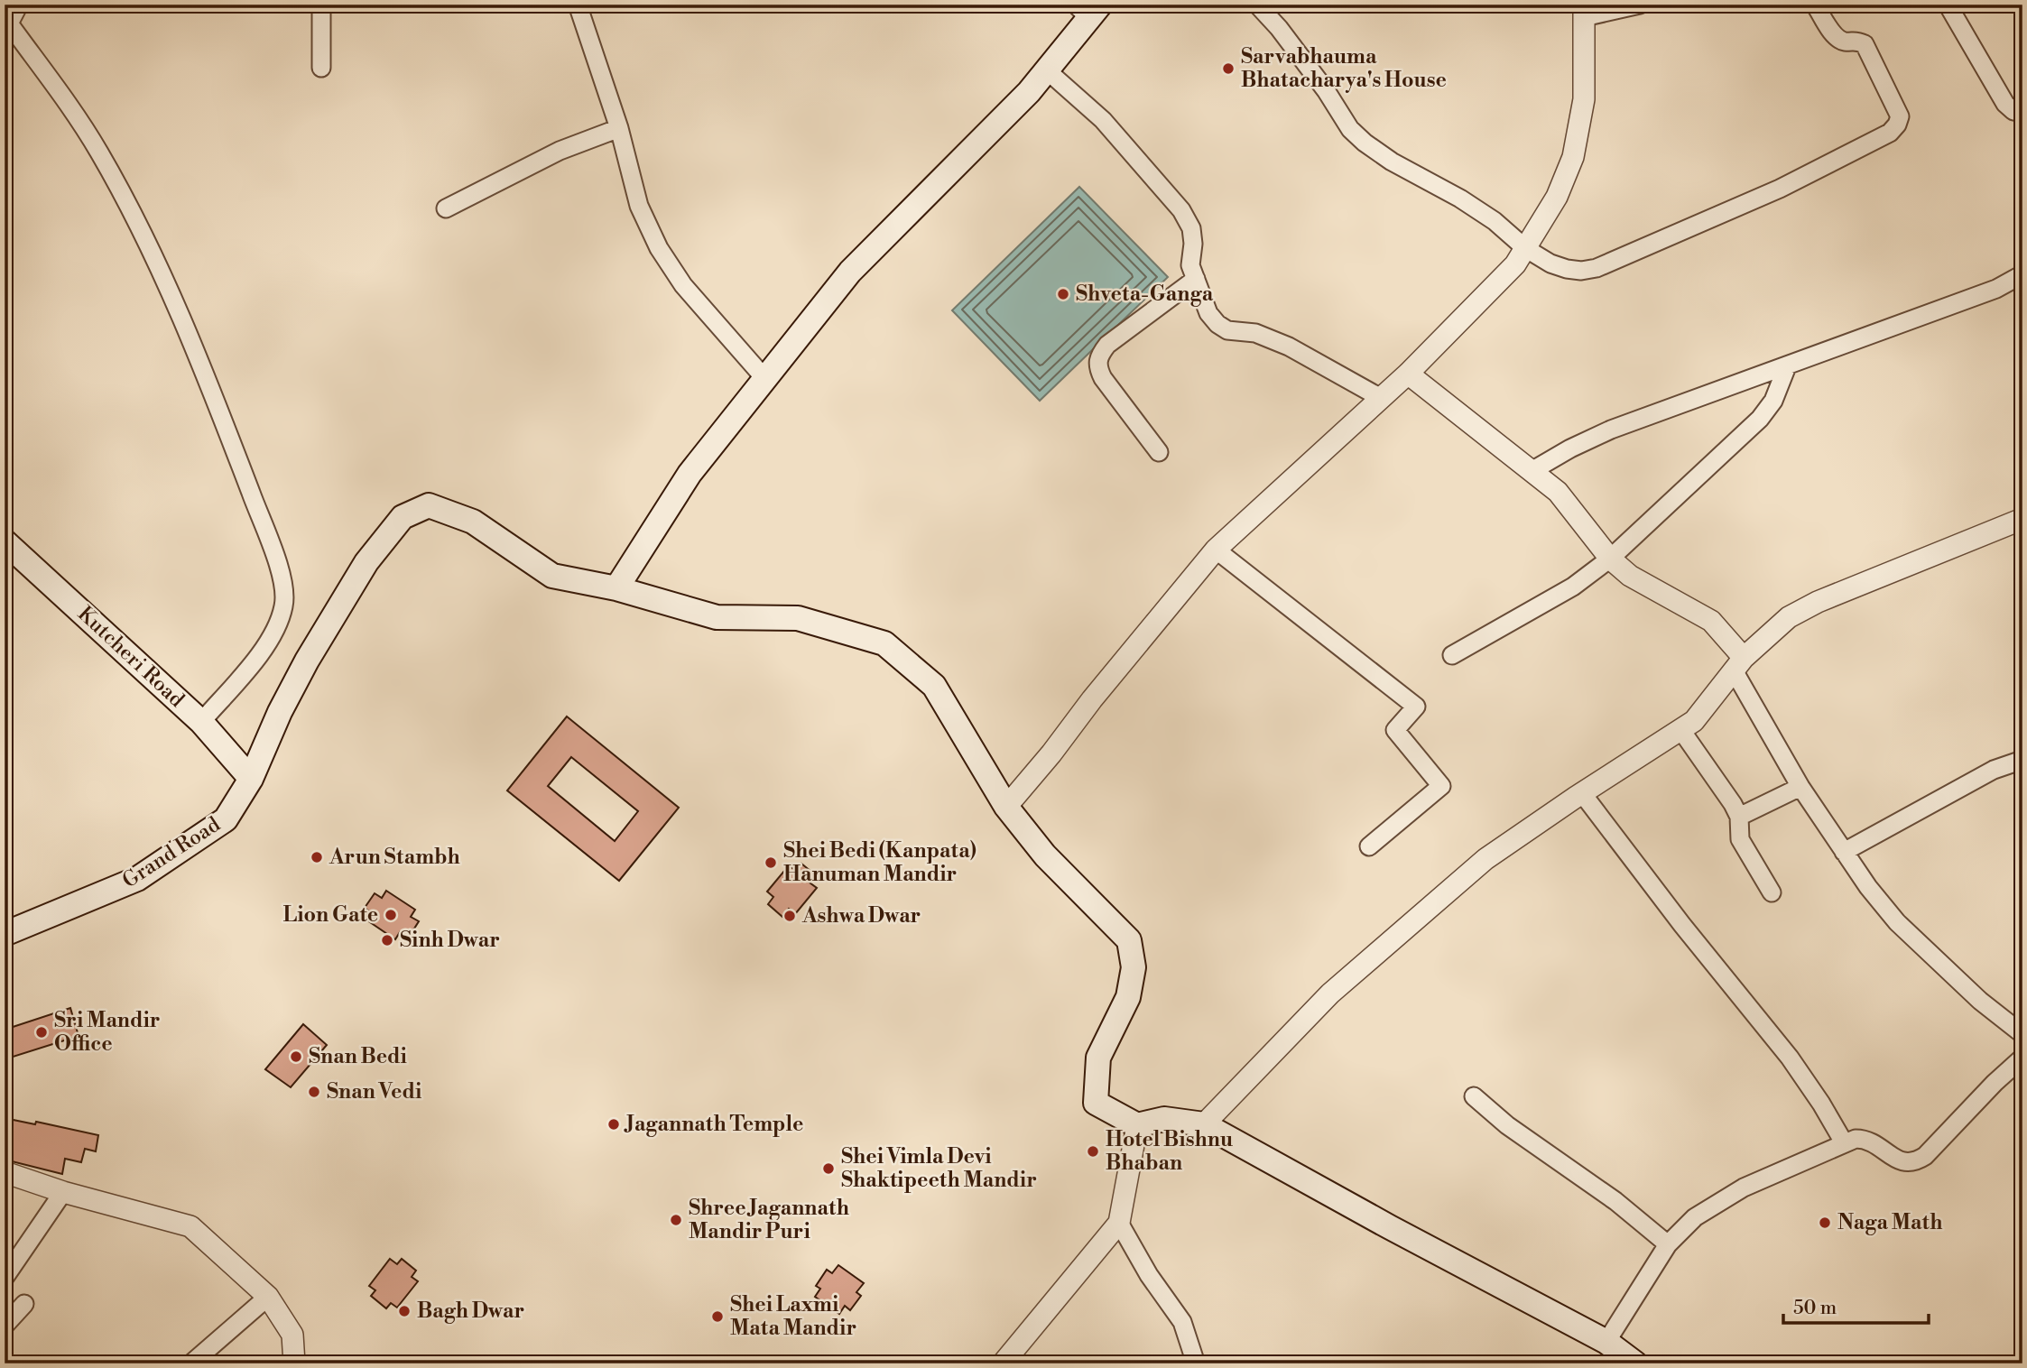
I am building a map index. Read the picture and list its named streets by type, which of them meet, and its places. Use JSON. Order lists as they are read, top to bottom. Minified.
{"streets":{"main road":["Kutcheri Road","Grand Road"]},"crossings":[["Kutcheri Road","Grand Road"]],"places":["Sarvabhauma Bhatacharya's House","Shveta-Ganga","Arun Stambh","Shei Bedi (Kanpata) Hanuman Mandir","Lion Gate","Ashwa Dwar","Sinh Dwar","Sri Mandir Office","Snan Bedi","Snan Vedi","Jagannath Temple","Hotel Bishnu Bhaban","Shei Vimla Devi Shaktipeeth Mandir","Shree Jagannath Mandir Puri","Naga Math","Bagh Dwar","Shei Laxmi Mata Mandir"],"scale_bar":"50 m"}
